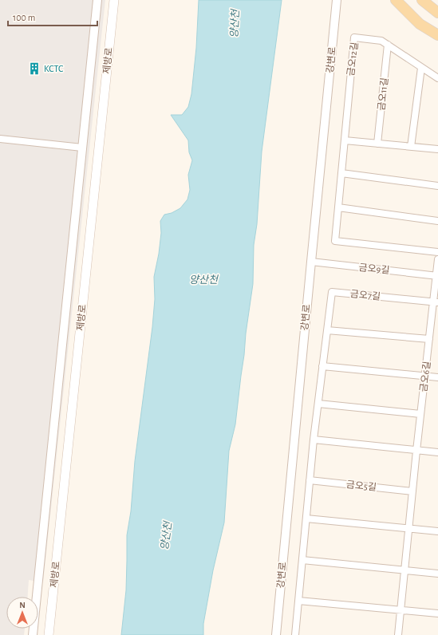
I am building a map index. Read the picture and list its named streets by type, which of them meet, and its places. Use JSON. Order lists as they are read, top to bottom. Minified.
{"streets":{"main road":["제방로"],"street":["금오12길","강변로","금오11길","금오9길","금오7길","금오6길","금오5길"]},"crossings":[["금오12길","금오11길"],["강변로","금오9길"],["금오9길","금오6길"],["금오7길","금오6길"]],"water":["양산천"],"places":{"building":["KCTC"]},"scale_bar":"100 m","north":"top"}
